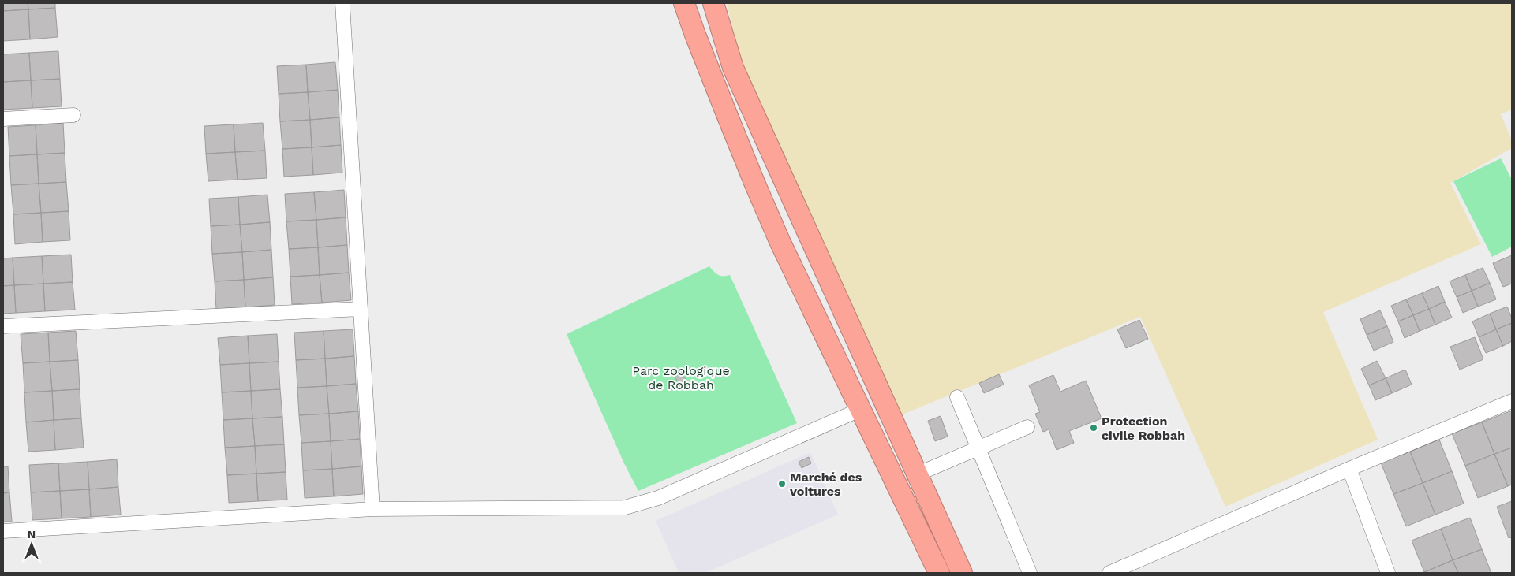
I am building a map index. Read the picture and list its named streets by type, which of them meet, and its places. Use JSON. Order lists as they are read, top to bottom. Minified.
{"parks":["Parc zoologique de Robbah"],"places":["Protection civile Robbah","Marché des voitures"],"north":"top"}
